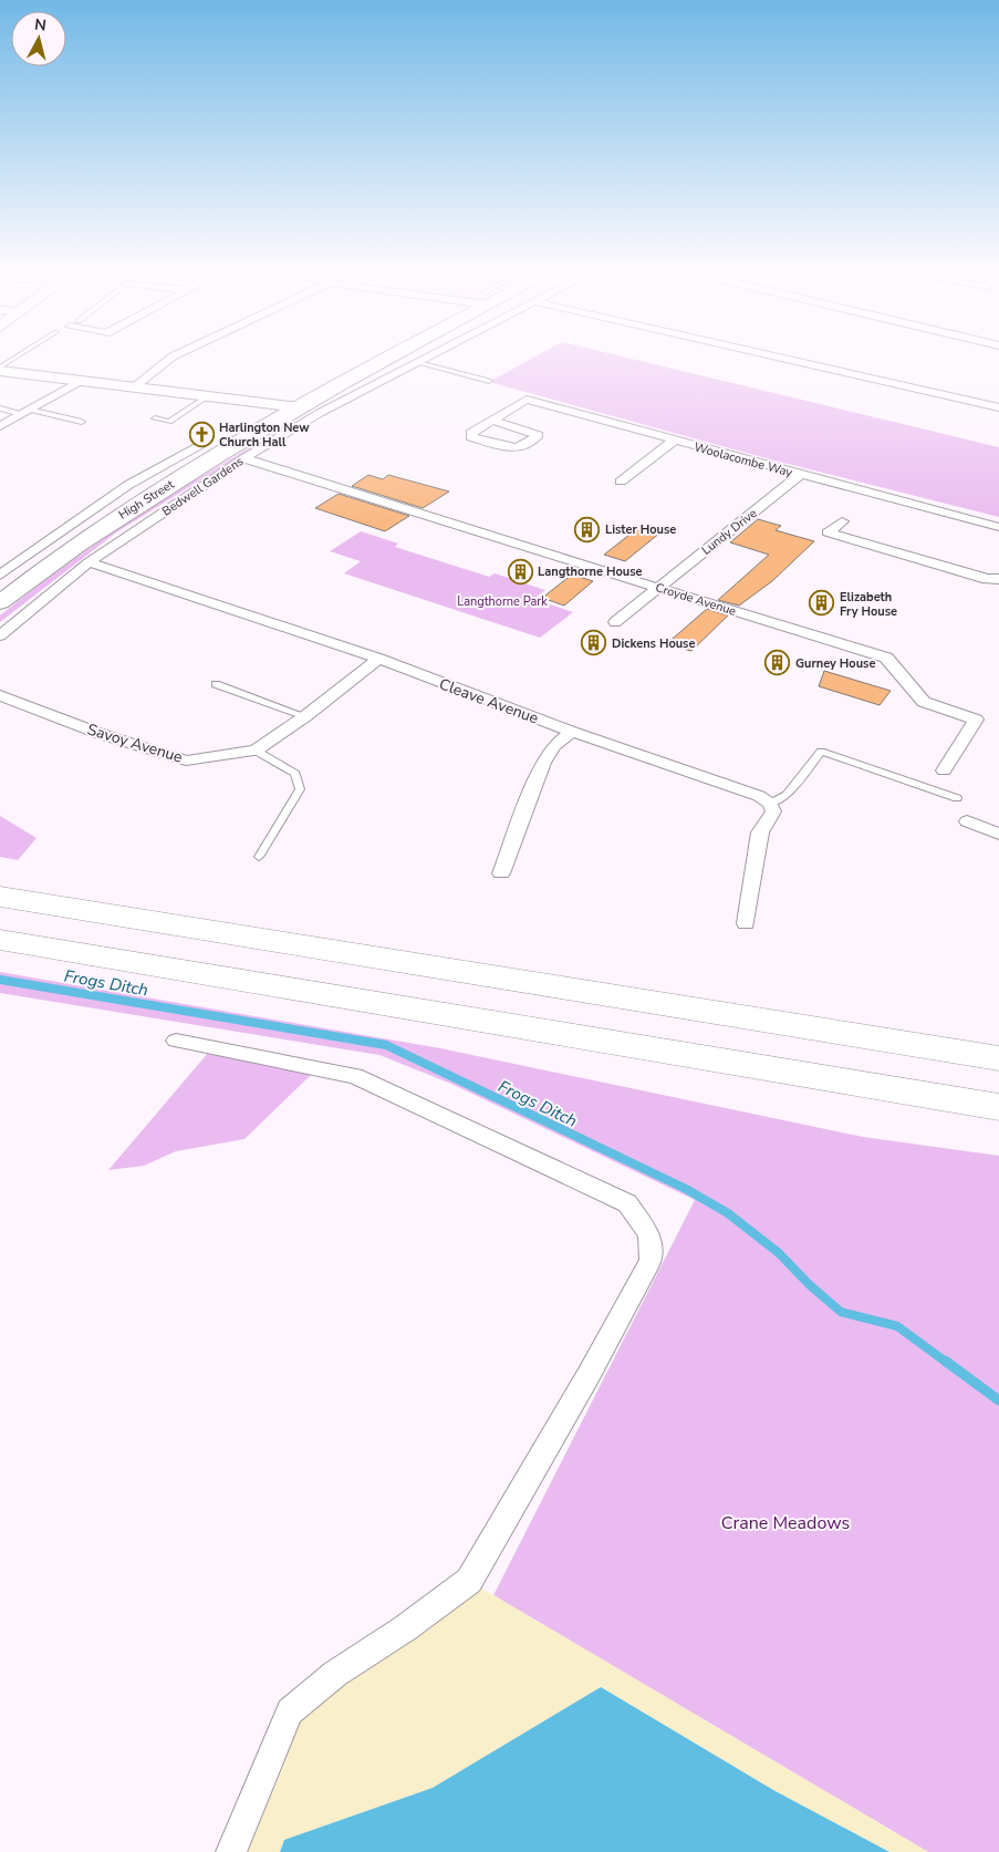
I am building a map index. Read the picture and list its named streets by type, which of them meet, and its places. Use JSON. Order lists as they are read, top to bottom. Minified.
{"streets":{"main road":["High Street"],"street":["Woolacombe Way","Bedwell Gardens","Lundy Drive","Croyde Avenue","Cleave Avenue","Savoy Avenue"]},"crossings":[["Woolacombe Way","Lundy Drive"],["Bedwell Gardens","Croyde Avenue"],["Bedwell Gardens","Cleave Avenue"],["Lundy Drive","Croyde Avenue"],["Cleave Avenue","Savoy Avenue"]],"water":["Frogs Ditch"],"parks":["Langthorne Park","Crane Meadows"],"places":{"church":["Harlington New Church Hall"],"building":["Lister House","Langthorne House","Elizabeth Fry House","Dickens House","Gurney House"]},"north":"top"}
